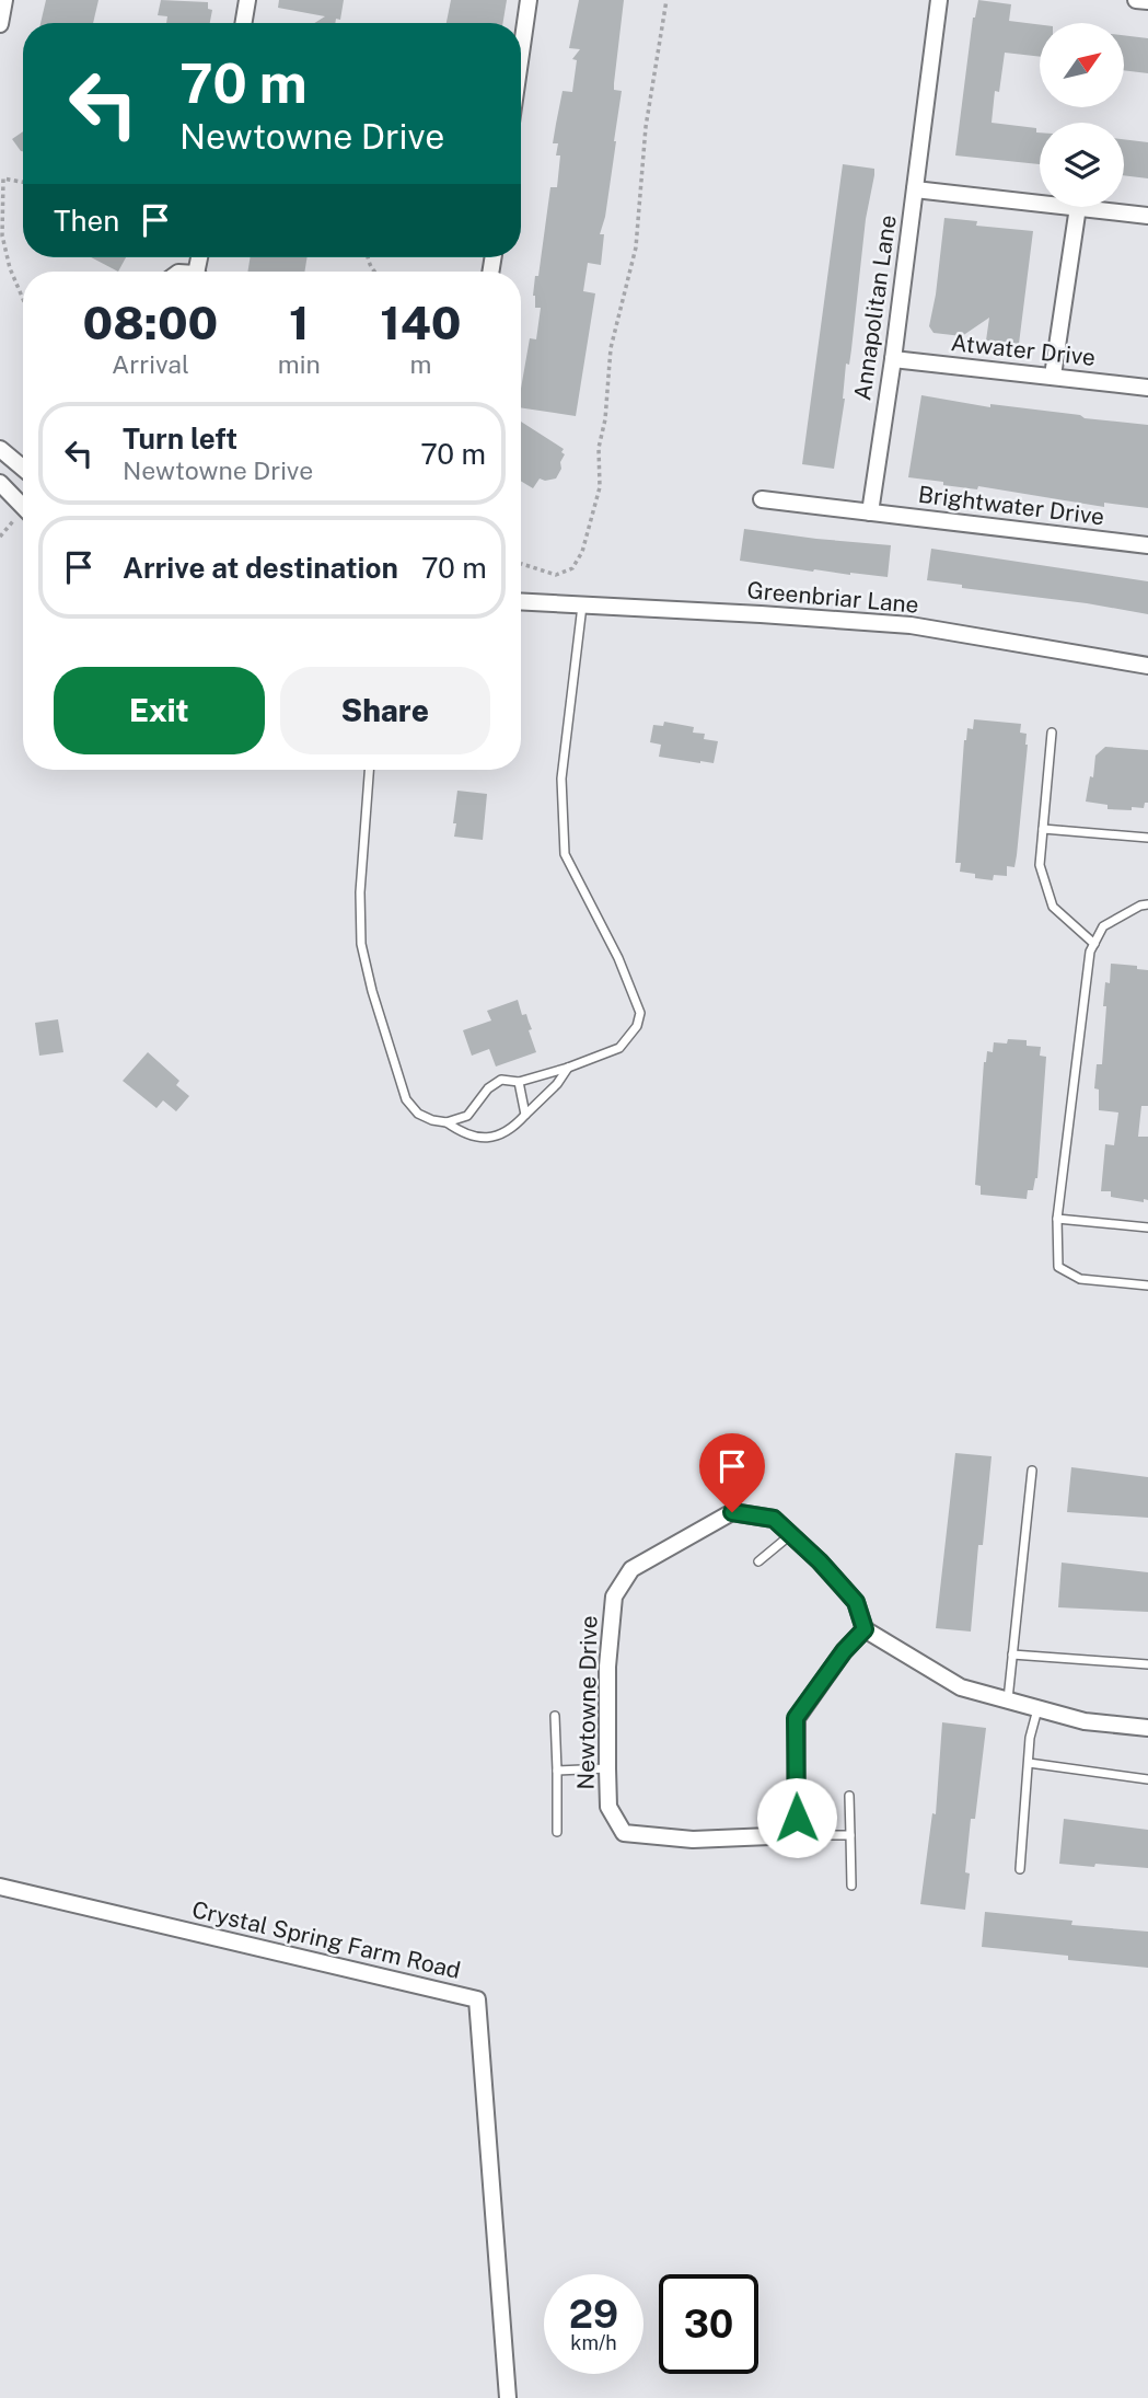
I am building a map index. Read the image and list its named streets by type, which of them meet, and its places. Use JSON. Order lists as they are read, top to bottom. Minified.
{"streets":{"street":["Annapolitan Lane","Atwater Drive","Brightwater Drive","Greenbriar Lane","Newtowne Drive","Crystal Spring Farm Road"]},"crossings":[["Annapolitan Lane","Atwater Drive"],["Annapolitan Lane","Brightwater Drive"]],"north":"top right","page":{"turn":["70 m","Newtowne Drive"],"then":"Then","eta":["08:00","Arrival","1","min","140","m"],"list":[{"name":"Turn left","note":"Newtowne Drive","value":"70 m"},{"name":"Arrive at destination","value":"70 m"}],"buttons":["Exit","Share"],"speed":"29 km/h","limit":"30"}}
